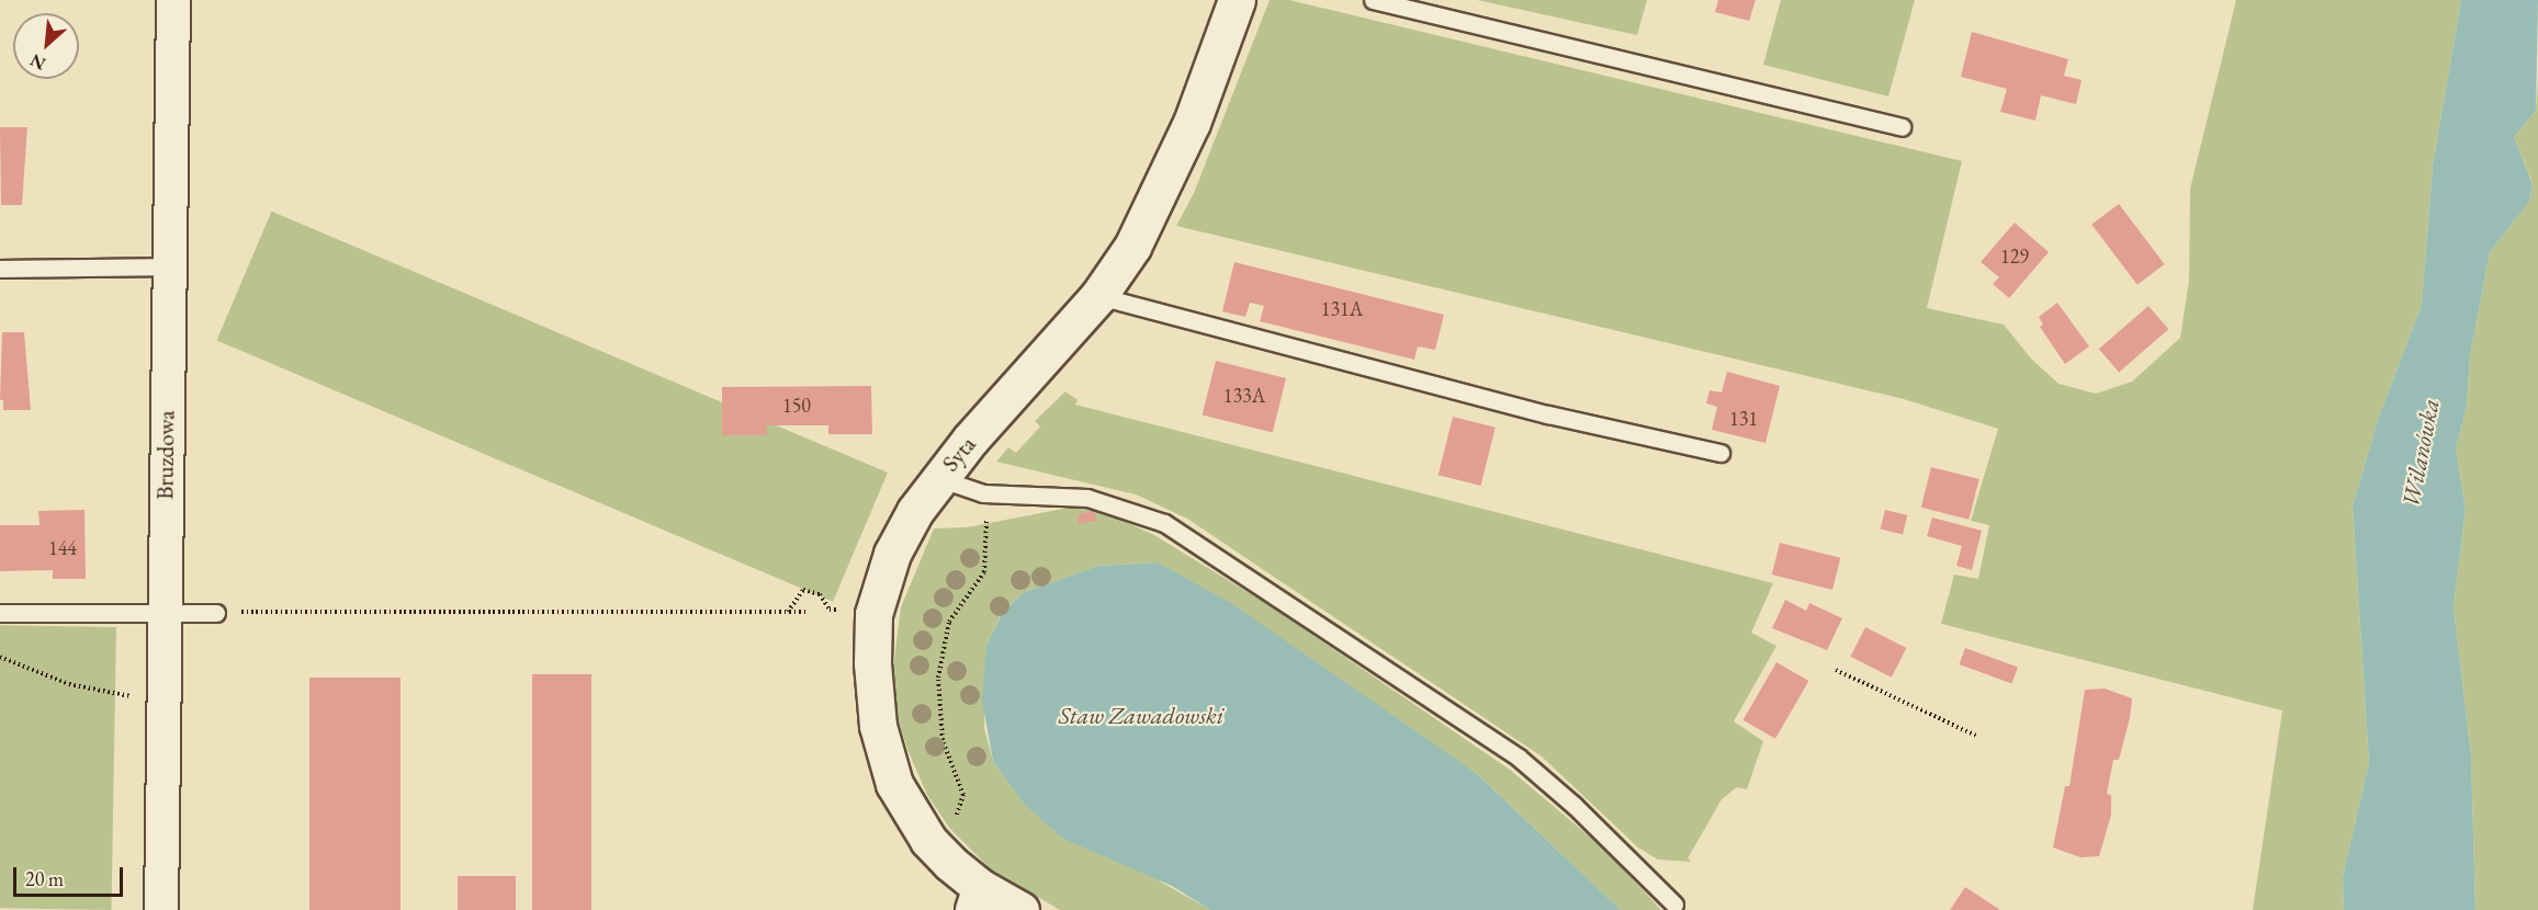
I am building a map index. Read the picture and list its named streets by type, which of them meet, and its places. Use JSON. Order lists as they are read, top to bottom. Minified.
{"streets":{"street":["Syta","Bruzdowa"]},"water":["Wilanówka","Staw Zawadowski"],"house_numbers":["129","131A","133A","150","131","144"],"scale_bar":"20 m","north":"bottom left"}
